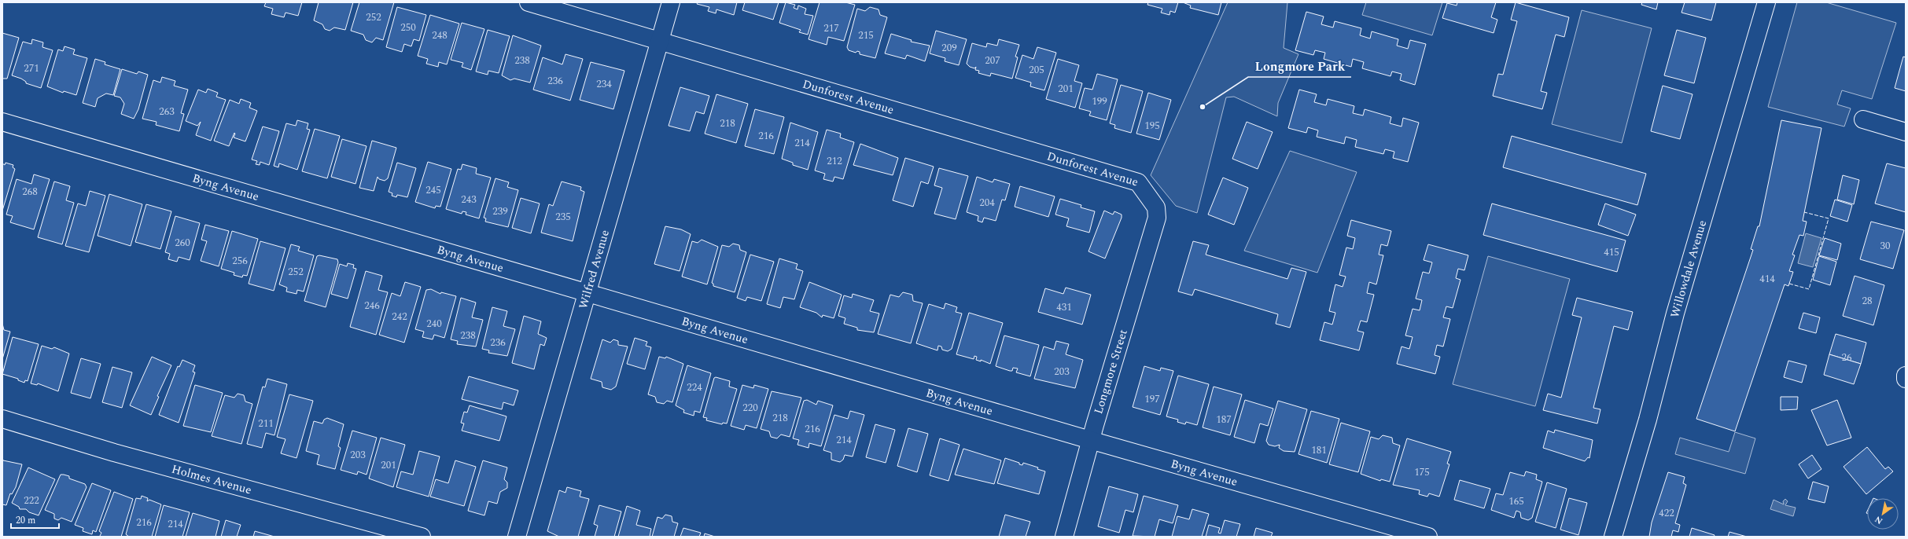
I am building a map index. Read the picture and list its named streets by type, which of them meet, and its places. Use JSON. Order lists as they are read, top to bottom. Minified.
{"streets":{"street":["Dunforest Avenue","Byng Avenue","Willowdale Avenue","Wilfred Avenue","Longmore Street","Holmes Avenue"]},"crossings":[["Dunforest Avenue","Wilfred Avenue"],["Dunforest Avenue","Longmore Street"],["Byng Avenue","Wilfred Avenue"],["Byng Avenue","Longmore Street"]],"places":["Longmore Park"],"house_numbers":["252","250","217","248","215","209","238","207","271","205","236","234","201","199","263","218","195","216","214","212","245","268","243","204","239","235","260","30","415","256","252","414","28","246","431","242","240","238","236","26","203","224","197","220","218","187","211","216","214","181","203","201","175","222","165","422","216","214"],"scale_bar":"20 m","north":"bottom left"}
